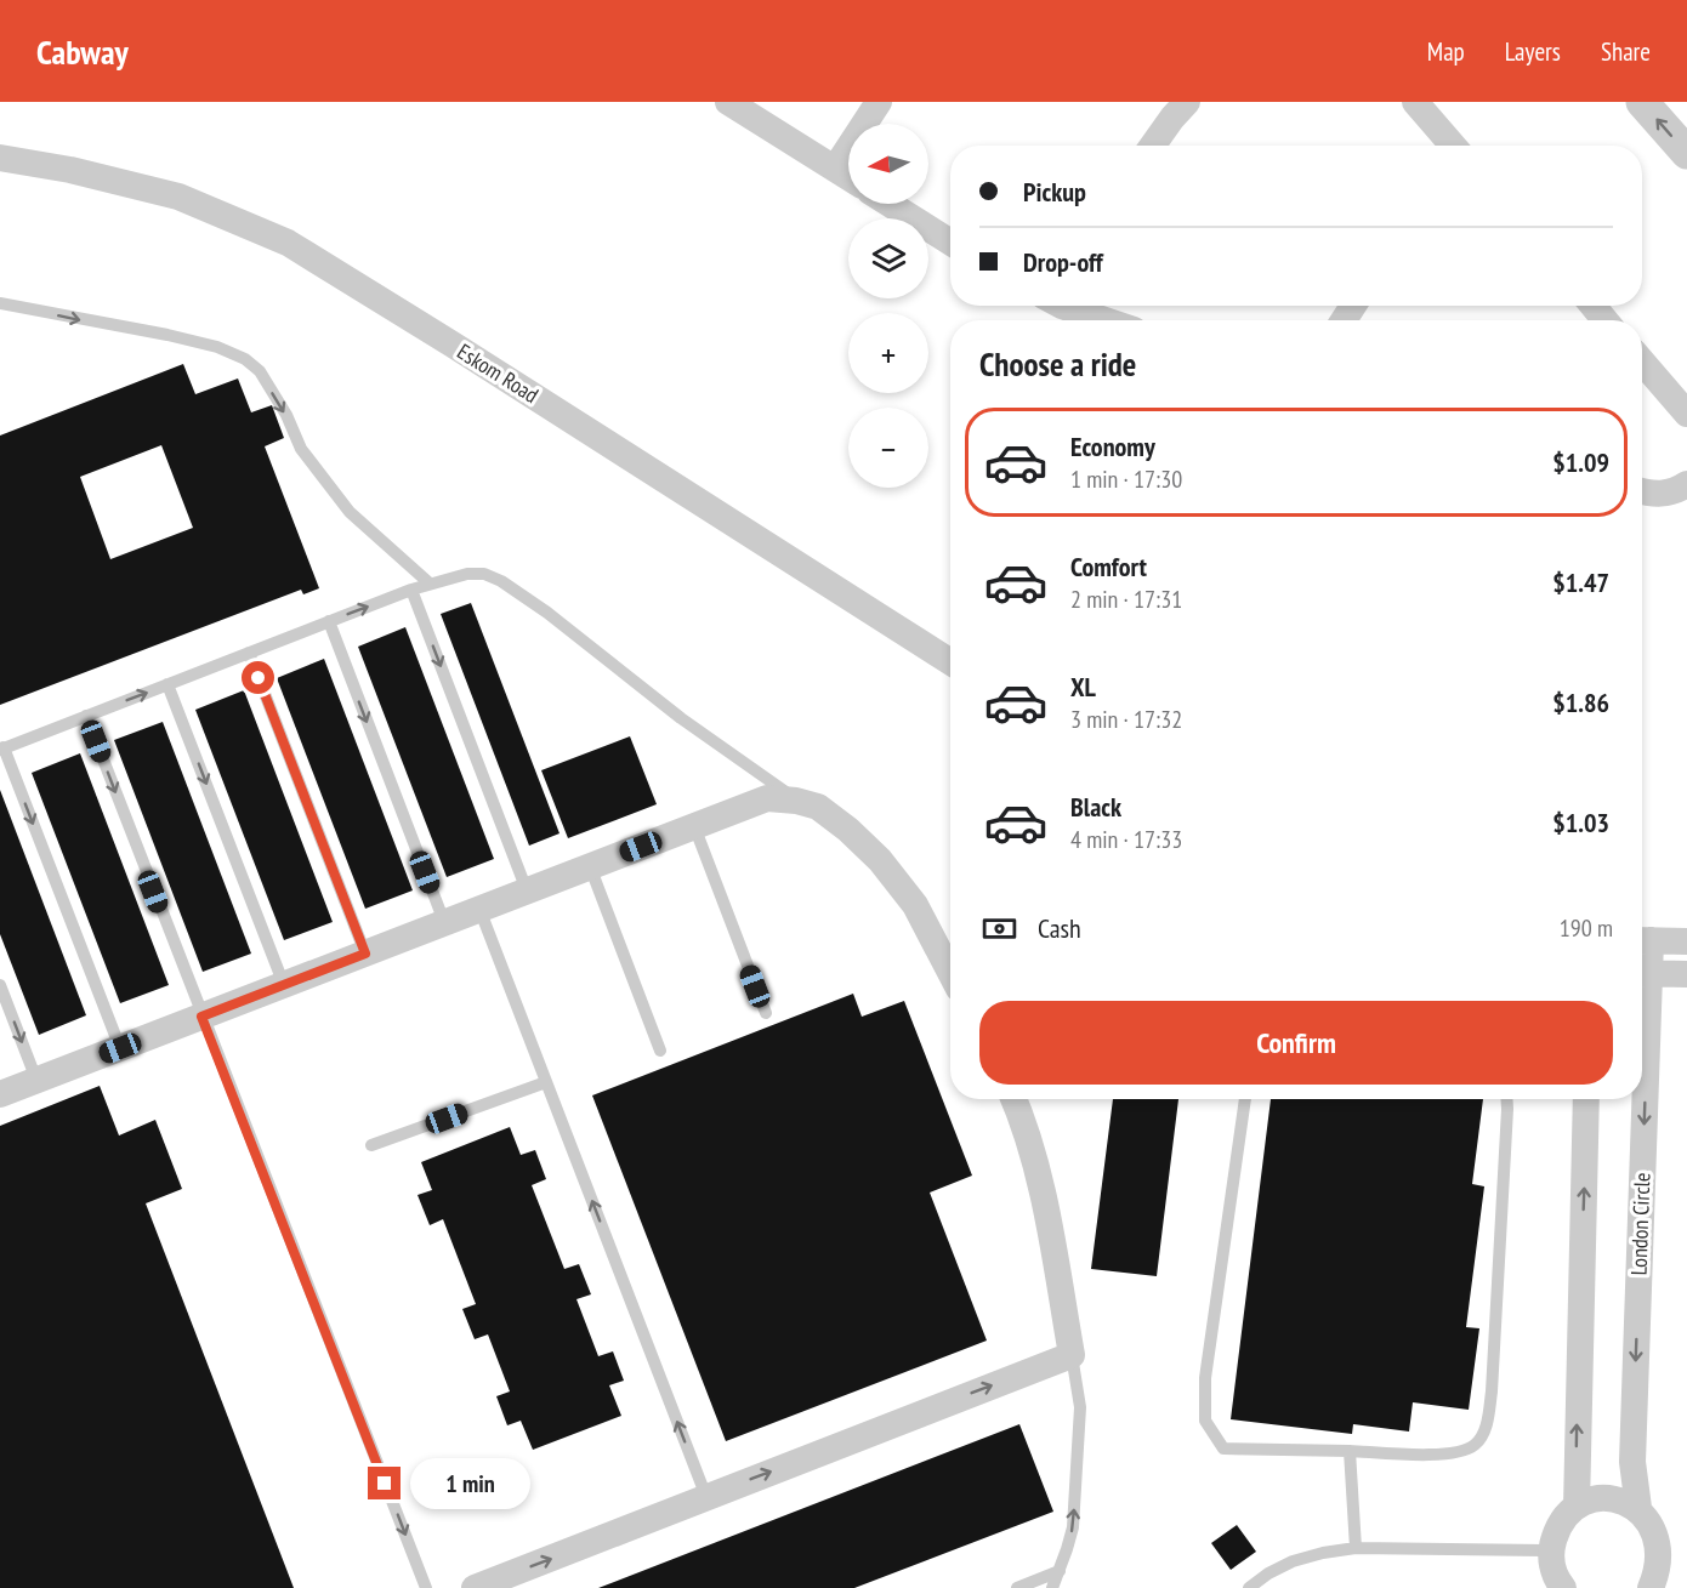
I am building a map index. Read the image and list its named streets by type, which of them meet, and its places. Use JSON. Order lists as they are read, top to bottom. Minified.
{"streets":{"street":["Eskom Road","London Circle"]},"north":"left","page":{"header":"Cabway","nav":["Map","Layers","Share"],"map_buttons":["+","−"],"banner":["Pickup","Drop-off"],"heading":"Choose a ride","list":[{"name":"Economy","note":"1 min · 17:30","value":"$1.09"},{"name":"Comfort","note":"2 min · 17:31","value":"$1.47"},{"name":"XL","note":"3 min · 17:32","value":"$1.86"},{"name":"Black","note":"4 min · 17:33","value":"$1.03"}],"pay":["Cash","190 m"],"buttons":"Confirm","bubble":"1 min"}}
